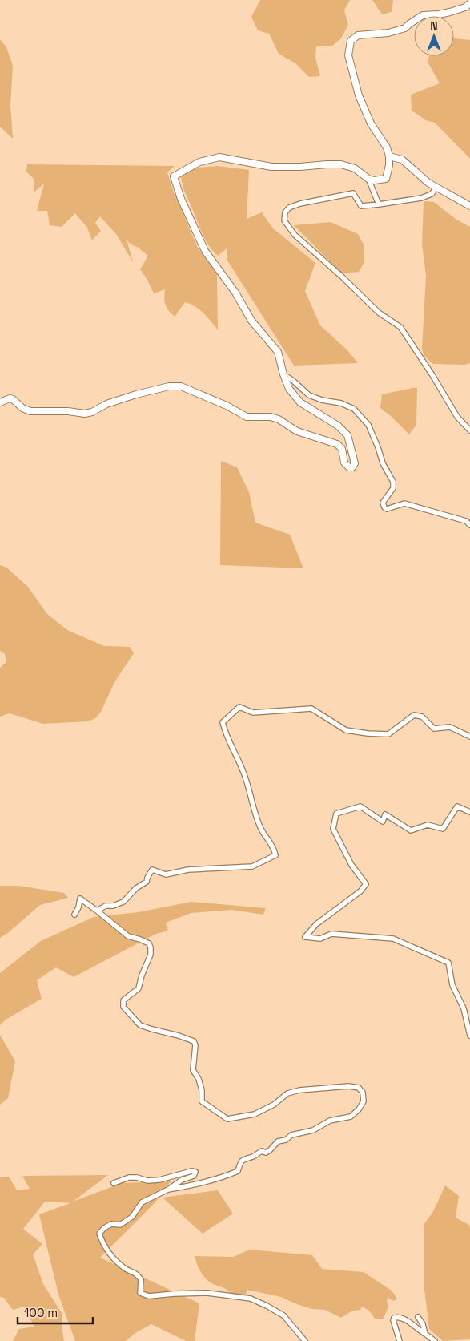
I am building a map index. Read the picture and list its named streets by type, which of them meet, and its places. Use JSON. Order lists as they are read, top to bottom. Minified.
{"scale_bar":"100 m","north":"top"}
